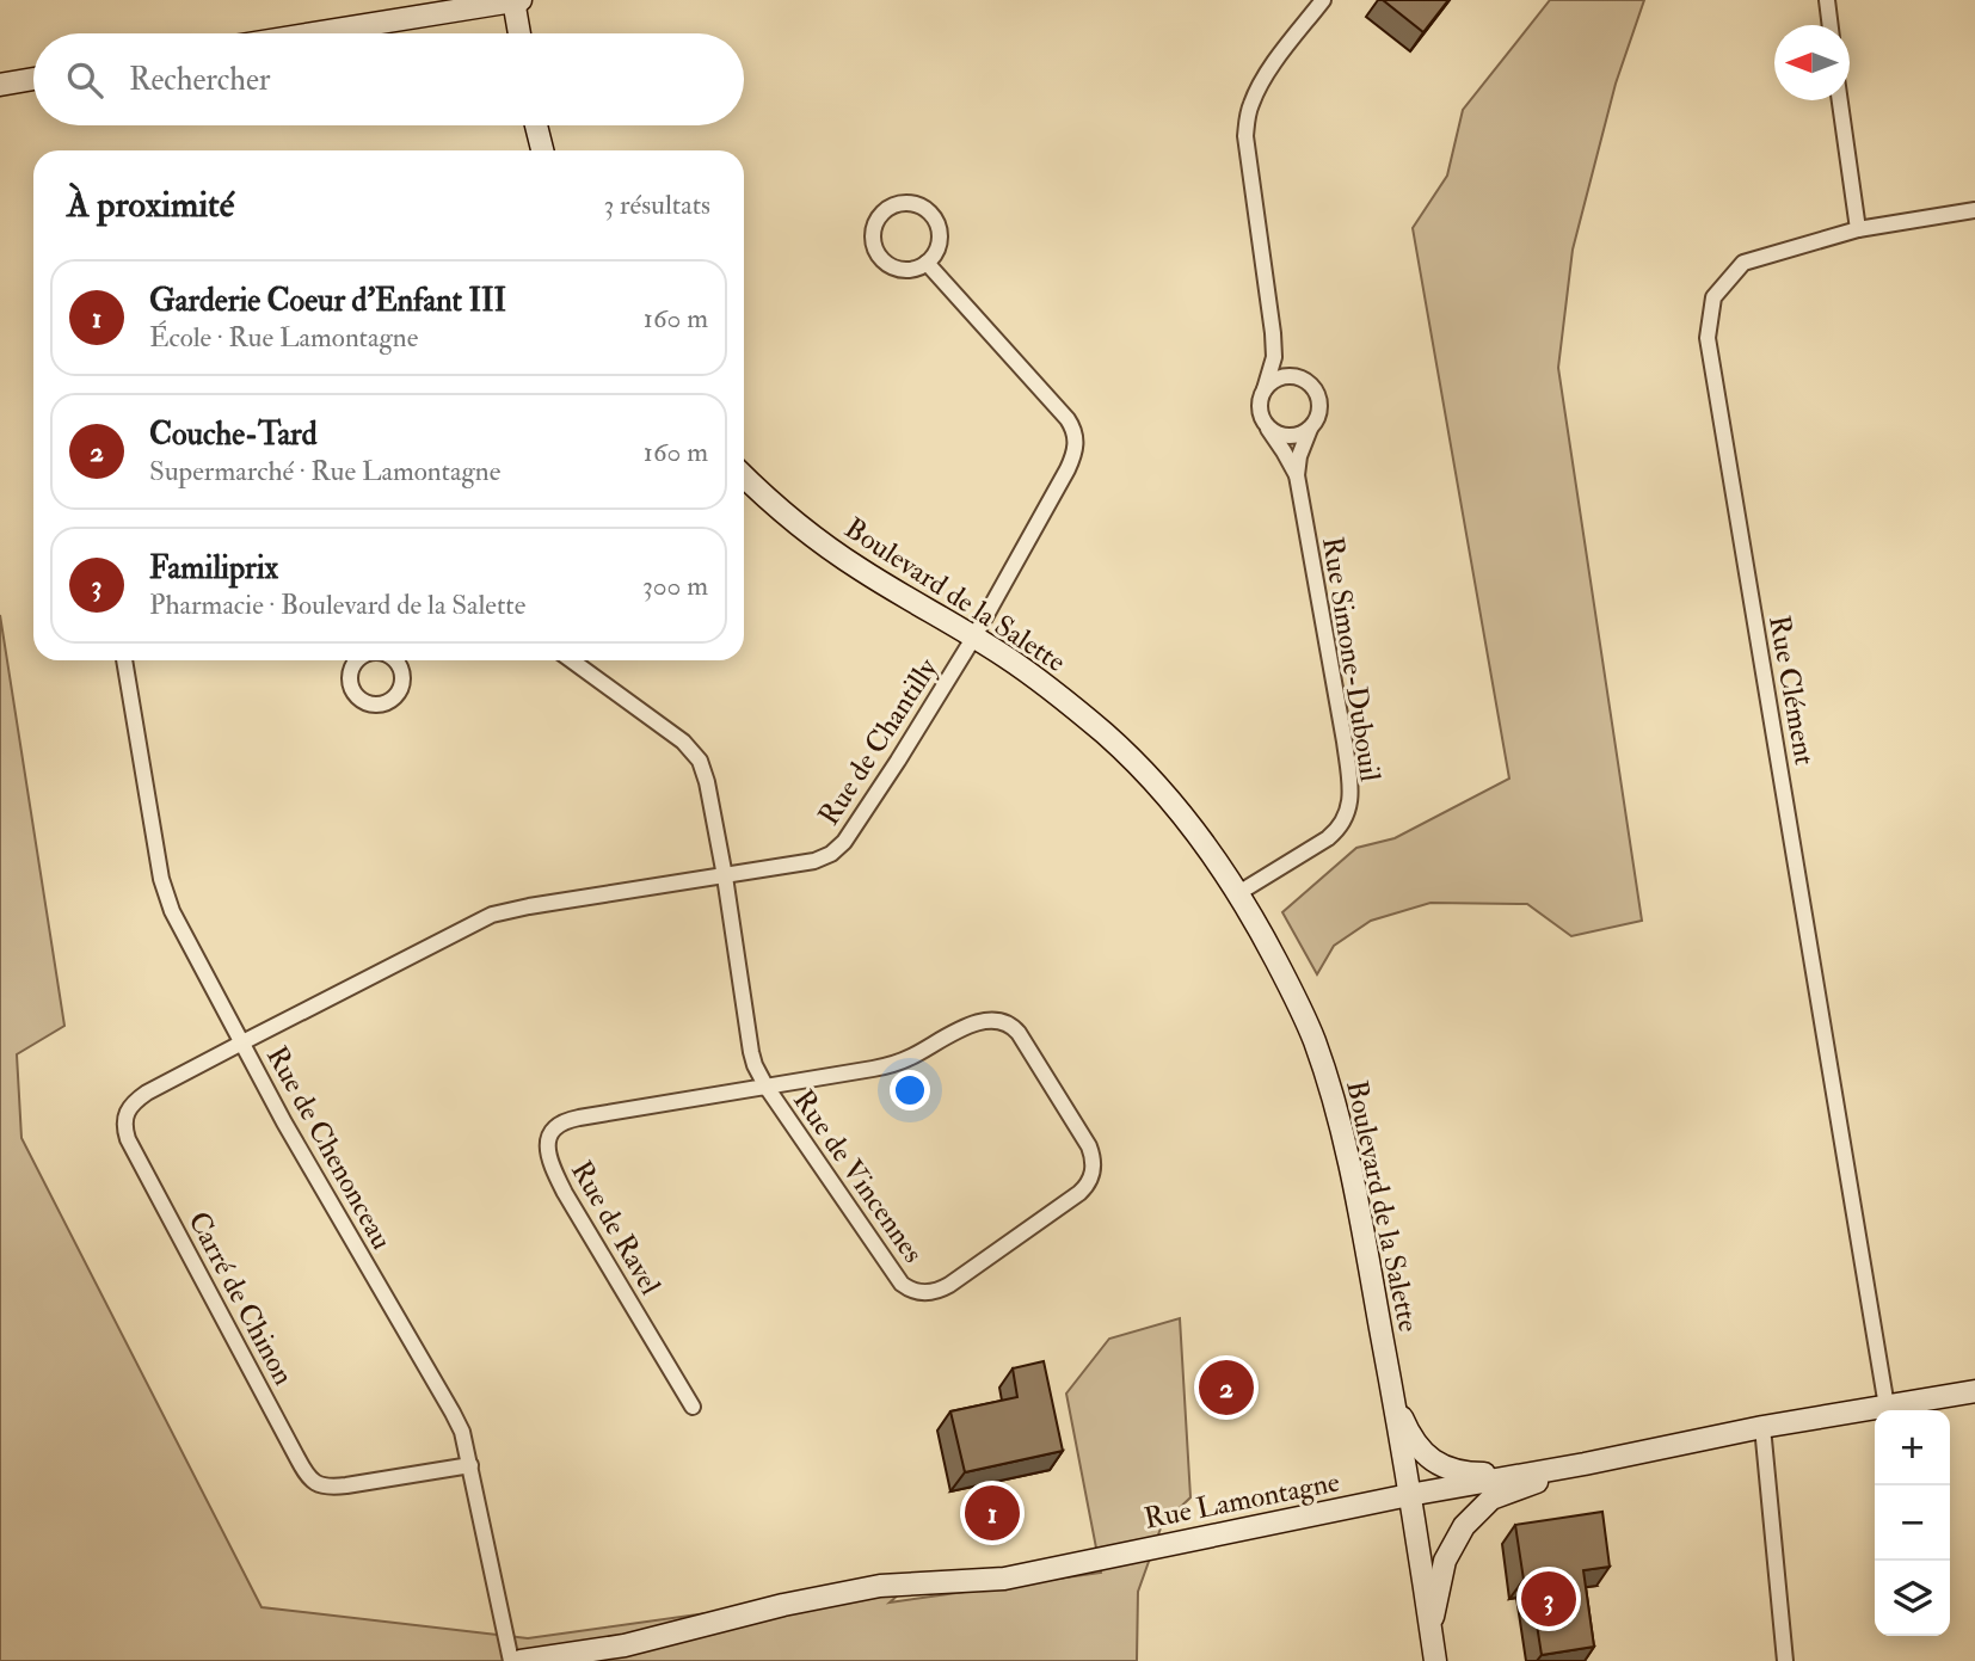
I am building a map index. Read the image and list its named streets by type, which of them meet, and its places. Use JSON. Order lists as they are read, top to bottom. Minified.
{"streets":{"street":["Boulevard de la Salette","Rue Simone-Dubouil","Rue Clément","Rue de Chantilly","Rue de Chenonceau","Rue de Vincennes","Rue de Ravel","Carré de Chinon","Rue Lamontagne"]},"crossings":[["Boulevard de la Salette","Rue Simone-Dubouil"],["Boulevard de la Salette","Rue de Chantilly"],["Boulevard de la Salette","Rue Lamontagne"],["Rue Clément","Rue Lamontagne"],["Rue de Chantilly","Rue de Chenonceau"],["Rue de Chantilly","Rue de Vincennes"],["Rue de Chantilly","Carré de Chinon"],["Rue de Chenonceau","Carré de Chinon"],["Rue de Vincennes","Rue de Ravel"]],"north":"left","page":{"search":"Rechercher","heading":["À proximité","3 résultats"],"list":[{"mark":"1","name":"Garderie Coeur d'Enfant III","note":"École · Rue Lamontagne","value":"160 m"},{"mark":"2","name":"Couche-Tard","note":"Supermarché · Rue Lamontagne","value":"160 m"},{"mark":"3","name":"Familiprix","note":"Pharmacie · Boulevard de la Salette","value":"300 m"}],"pins":["2","1","3"],"map_buttons":["+","−"]}}
